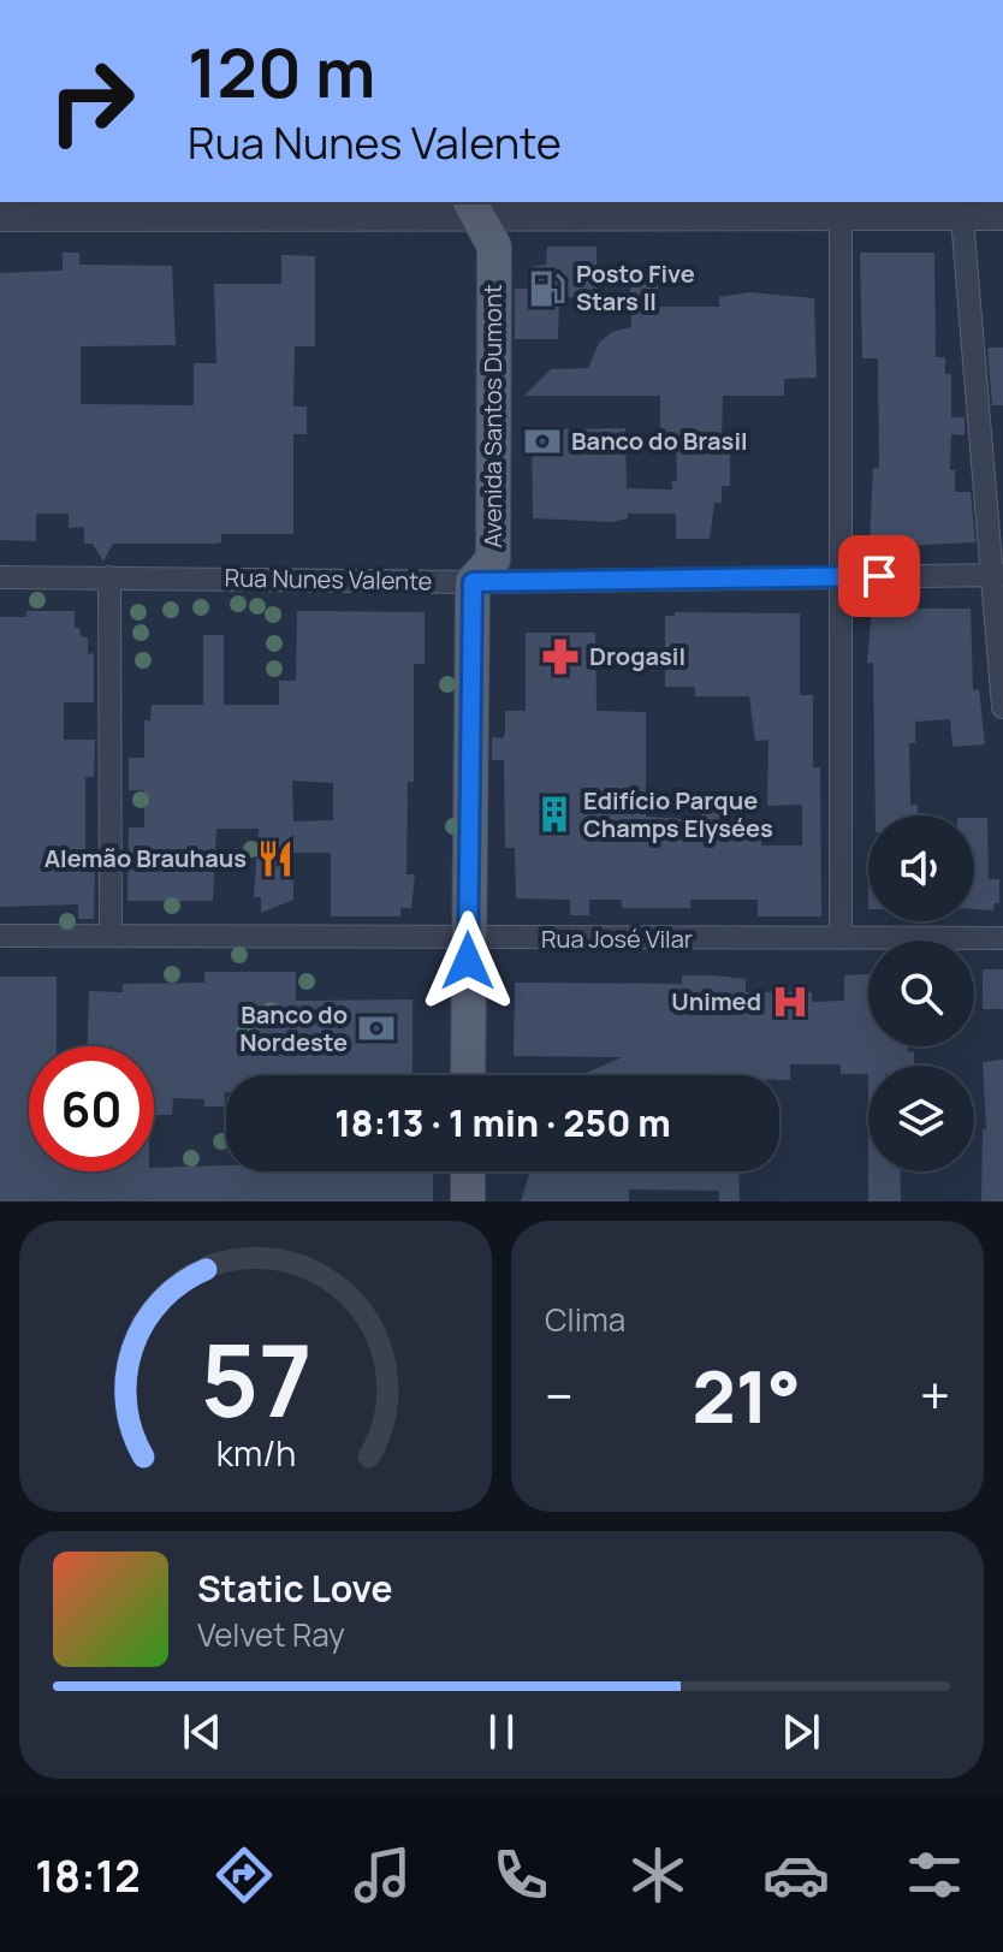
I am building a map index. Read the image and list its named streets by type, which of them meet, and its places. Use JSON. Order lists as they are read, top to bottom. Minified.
{"streets":{"main road":["Avenida Santos Dumont"],"street":["Rua Nunes Valente","Rua José Vilar"]},"crossings":[["Avenida Santos Dumont","Rua Nunes Valente"],["Avenida Santos Dumont","Rua José Vilar"]],"places":{"fuel station":["Posto Five Stars II"],"bank":["Banco do Brasil","Banco do Nordeste"],"pharmacy":["Drogasil"],"building":["Edifício Parque Champs Elysées"],"restaurant":["Alemão Brauhaus"],"hospital":["Unimed"]},"page":{"turn":["120 m","Rua Nunes Valente"],"limit":"60","trip":"18:13 · 1 min · 250 m","tile":"Clima","heat":["−","21°","+"],"song":["Static Love","Velvet Ray"],"tabs":"18:12","gauge":["57","km/h"]}}
